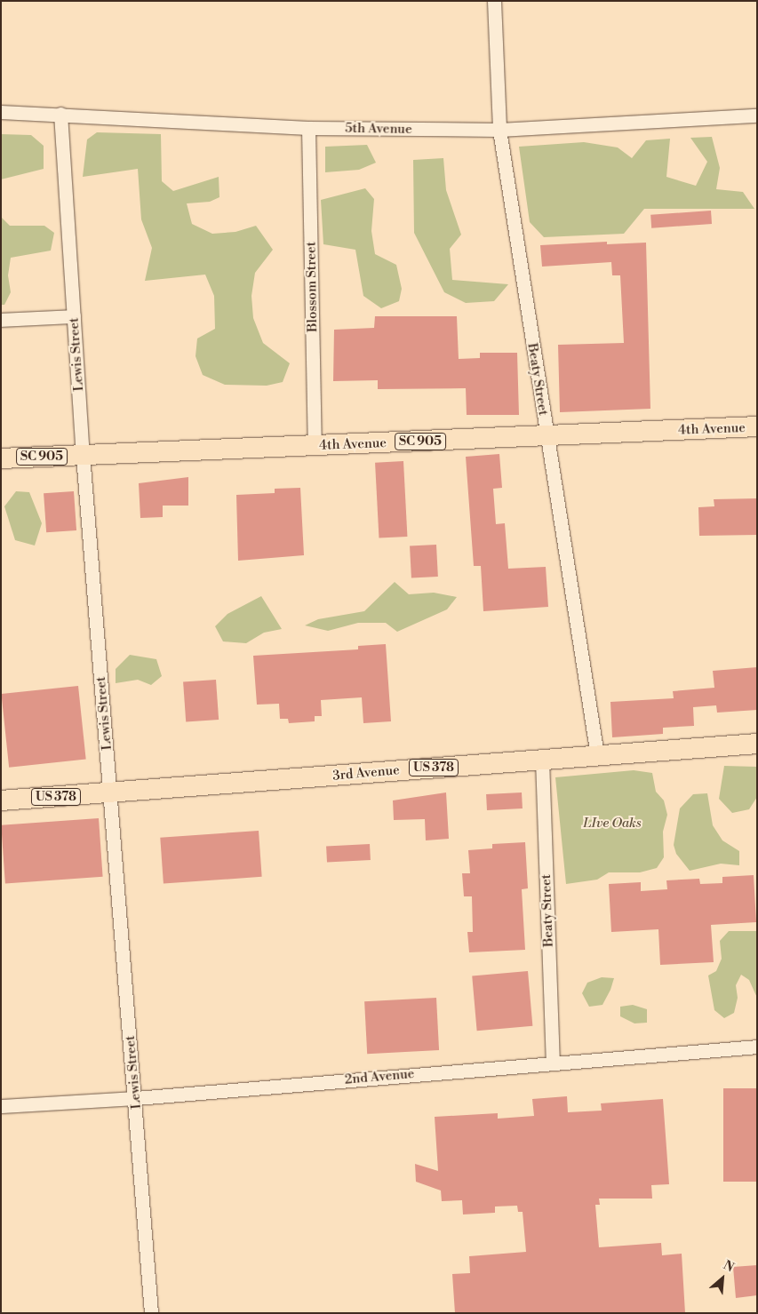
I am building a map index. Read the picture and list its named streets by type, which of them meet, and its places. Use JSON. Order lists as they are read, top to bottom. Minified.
{"streets":{"main road":["4th Avenue","SC 905","US 378","3rd Avenue"],"street":["5th Avenue","Blossom Street","Lewis Street","Beaty Street","2nd Avenue"]},"crossings":[["5th Avenue","Blossom Street"],["5th Avenue","Lewis Street"],["5th Avenue","Beaty Street"],["Blossom Street","4th Avenue"],["Lewis Street","4th Avenue"],["Lewis Street","3rd Avenue"],["Lewis Street","2nd Avenue"],["Beaty Street","4th Avenue"],["Beaty Street","3rd Avenue"],["Beaty Street","2nd Avenue"]],"parks":["LIve Oaks"],"north":"top right"}
